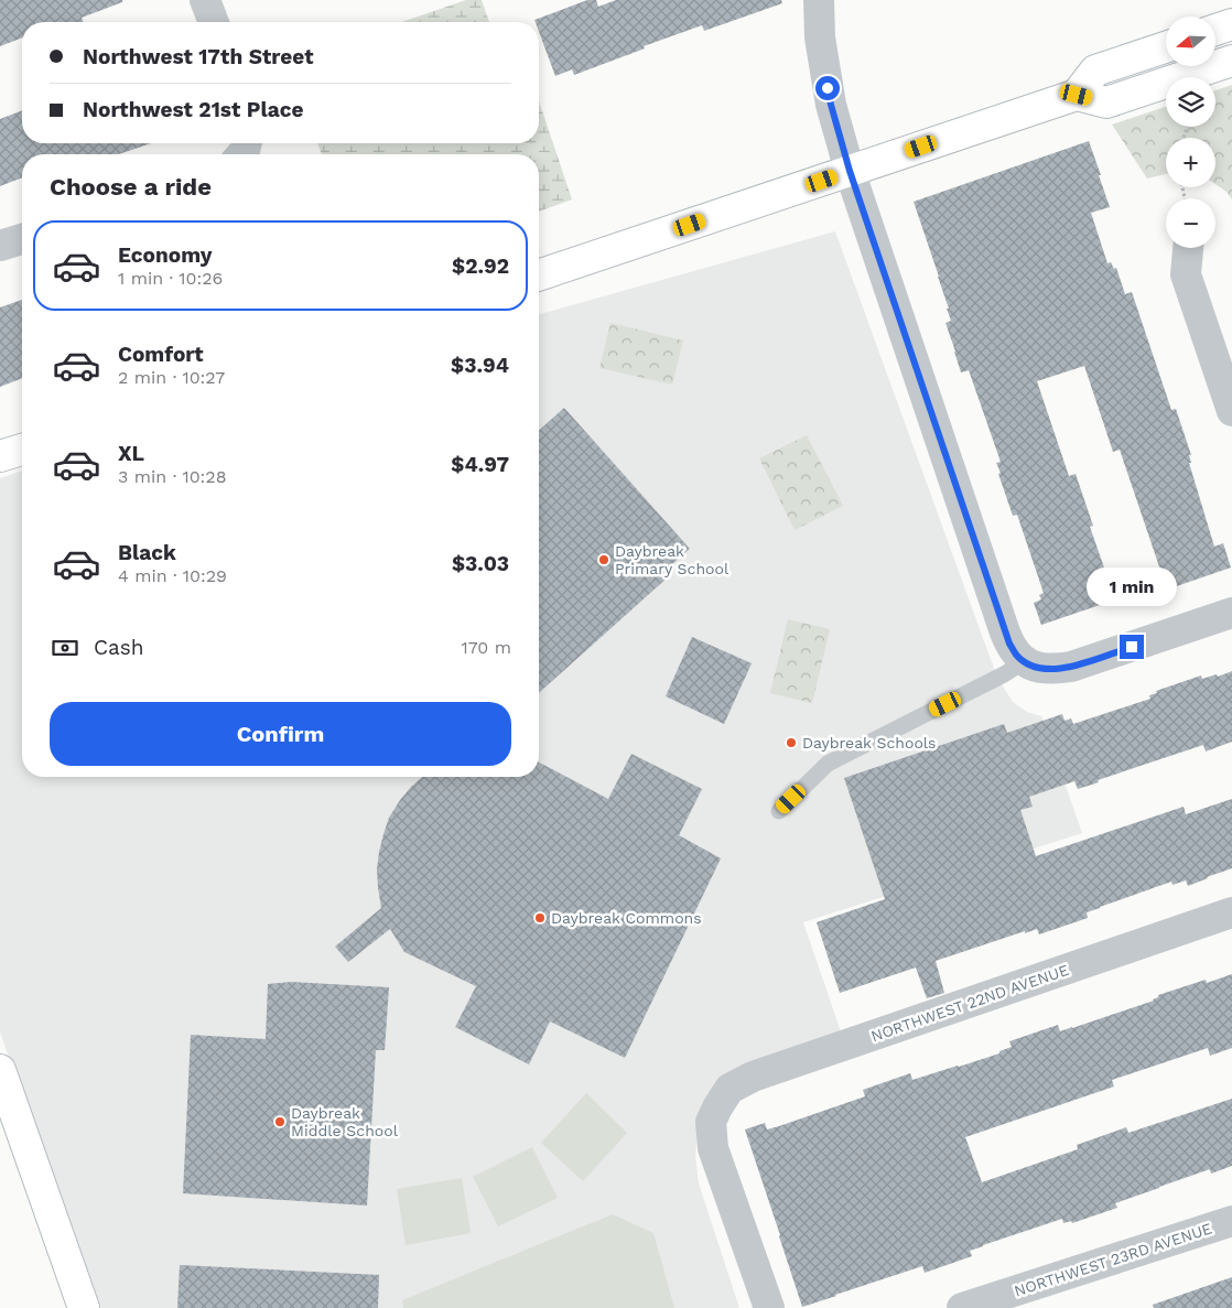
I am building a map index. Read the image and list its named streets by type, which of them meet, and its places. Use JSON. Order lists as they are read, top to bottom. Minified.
{"streets":{"street":["NORTHWEST 22ND AVENUE","NORTHWEST 23RD AVENUE"]},"places":["Daybreak Primary School","Daybreak Schools","Daybreak Commons","Daybreak Middle School"],"north":"left","page":{"map_buttons":["+","−"],"banner":["Northwest 17th Street","Northwest 21st Place"],"heading":"Choose a ride","list":[{"name":"Economy","note":"1 min · 10:26","value":"$2.92"},{"name":"Comfort","note":"2 min · 10:27","value":"$3.94"},{"name":"XL","note":"3 min · 10:28","value":"$4.97"},{"name":"Black","note":"4 min · 10:29","value":"$3.03"}],"bubble":"1 min","pay":["Cash","170 m"],"buttons":"Confirm"}}
